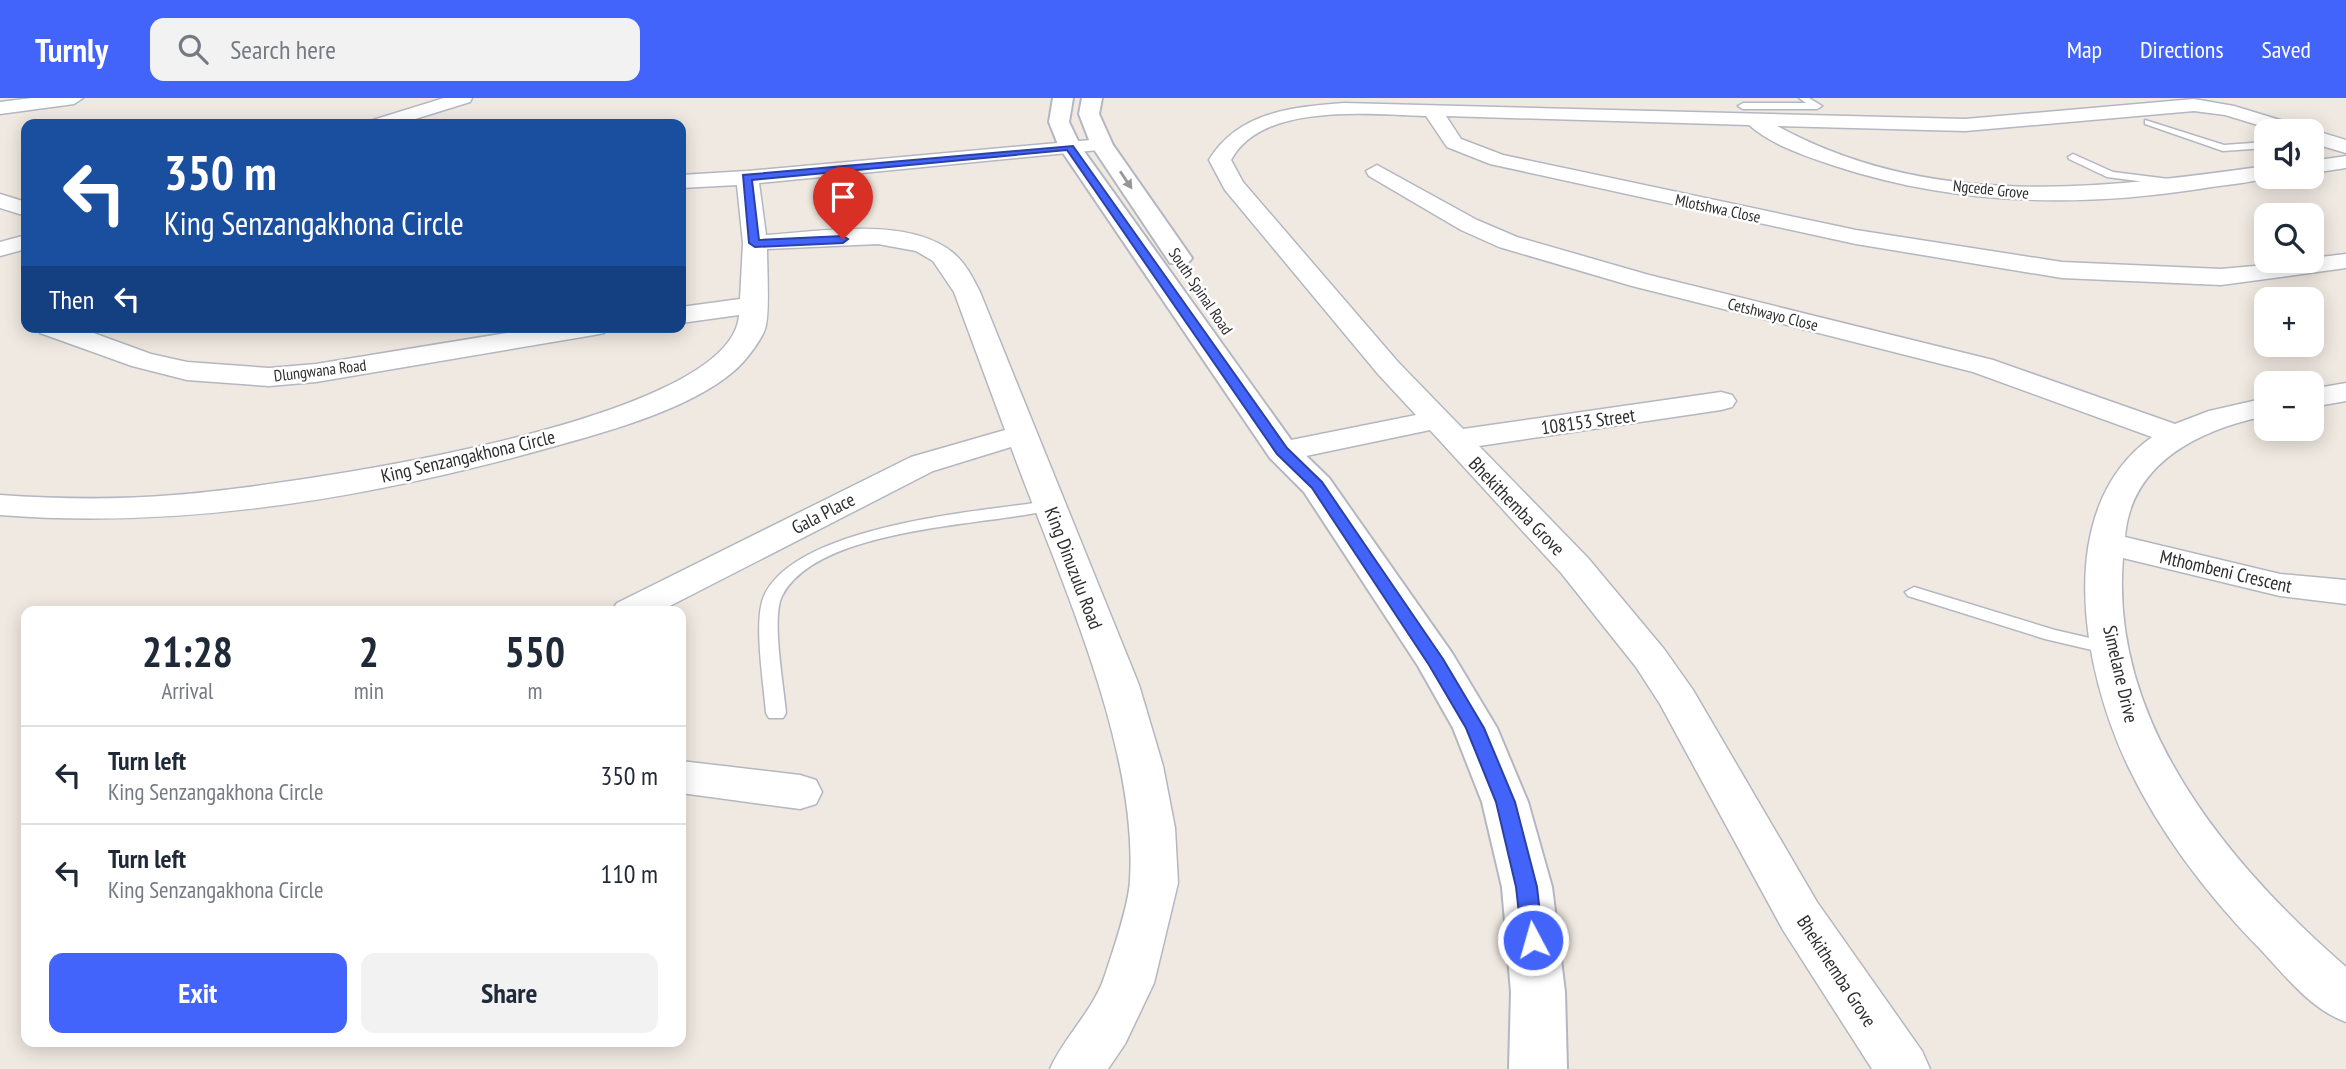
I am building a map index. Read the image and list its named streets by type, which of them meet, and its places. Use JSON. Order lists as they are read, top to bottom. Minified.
{"streets":{"street":["Ngcede Grove","Mlotshwa Close","South Spinal Road","Cetshwayo Close","Dlungwana Road","108153 Street","King Senzangakhona Circle","Bhekithemba Grove","Gala Place","King Dinuzulu Road","Mthombeni Crescent","Simelane Drive"]},"crossings":[["Mlotshwa Close","Bhekithemba Grove"],["South Spinal Road","108153 Street"],["Cetshwayo Close","Simelane Drive"],["108153 Street","Bhekithemba Grove"],["King Senzangakhona Circle","King Dinuzulu Road"],["Gala Place","King Dinuzulu Road"],["Mthombeni Crescent","Simelane Drive"]],"page":{"header":"Turnly","search":"Search here","nav":["Map","Directions","Saved"],"map_buttons":["+","−"],"turn":["350 m","King Senzangakhona Circle"],"then":"Then","eta":["21:28","Arrival","2","min","550","m"],"list":[{"name":"Turn left","note":"King Senzangakhona Circle","value":"350 m"},{"name":"Turn left","note":"King Senzangakhona Circle","value":"110 m"}],"buttons":["Exit","Share"]}}
